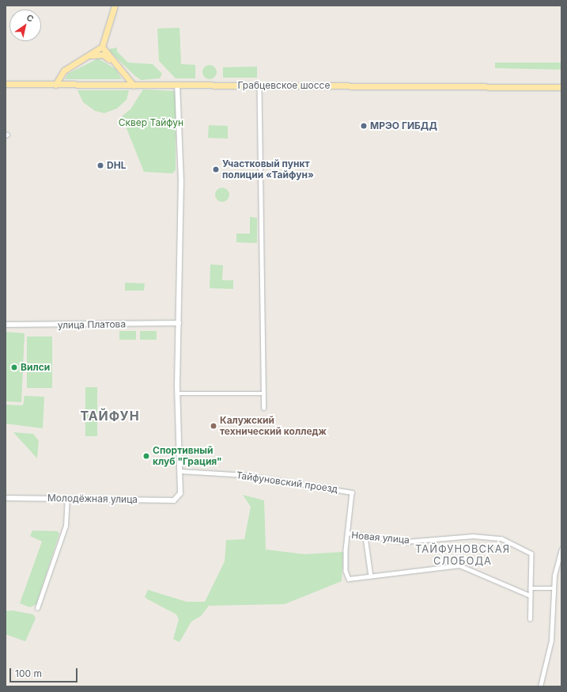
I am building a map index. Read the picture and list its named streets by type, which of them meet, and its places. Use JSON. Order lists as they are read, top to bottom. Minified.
{"streets":{"main road":["Грабцевское шоссе"],"street":["улица Платова","Тайфуновский проезд","Молодёжная улица","Новая улица"]},"crossings":[["Тайфуновский проезд","Молодёжная улица"],["Тайфуновский проезд","Новая улица"]],"districts":["ТАЙФУН","ТАЙФУНОВСКАЯ СЛОБОДА"],"parks":["Сквер Тайфун"],"places":["МРЭО ГИБДД","DHL","Участковый пункт полиции «Тайфун»","Вилси","Калужский технический колледж","Спортивный клуб \"Грация\""],"scale_bar":"100 m","north":"top right"}
